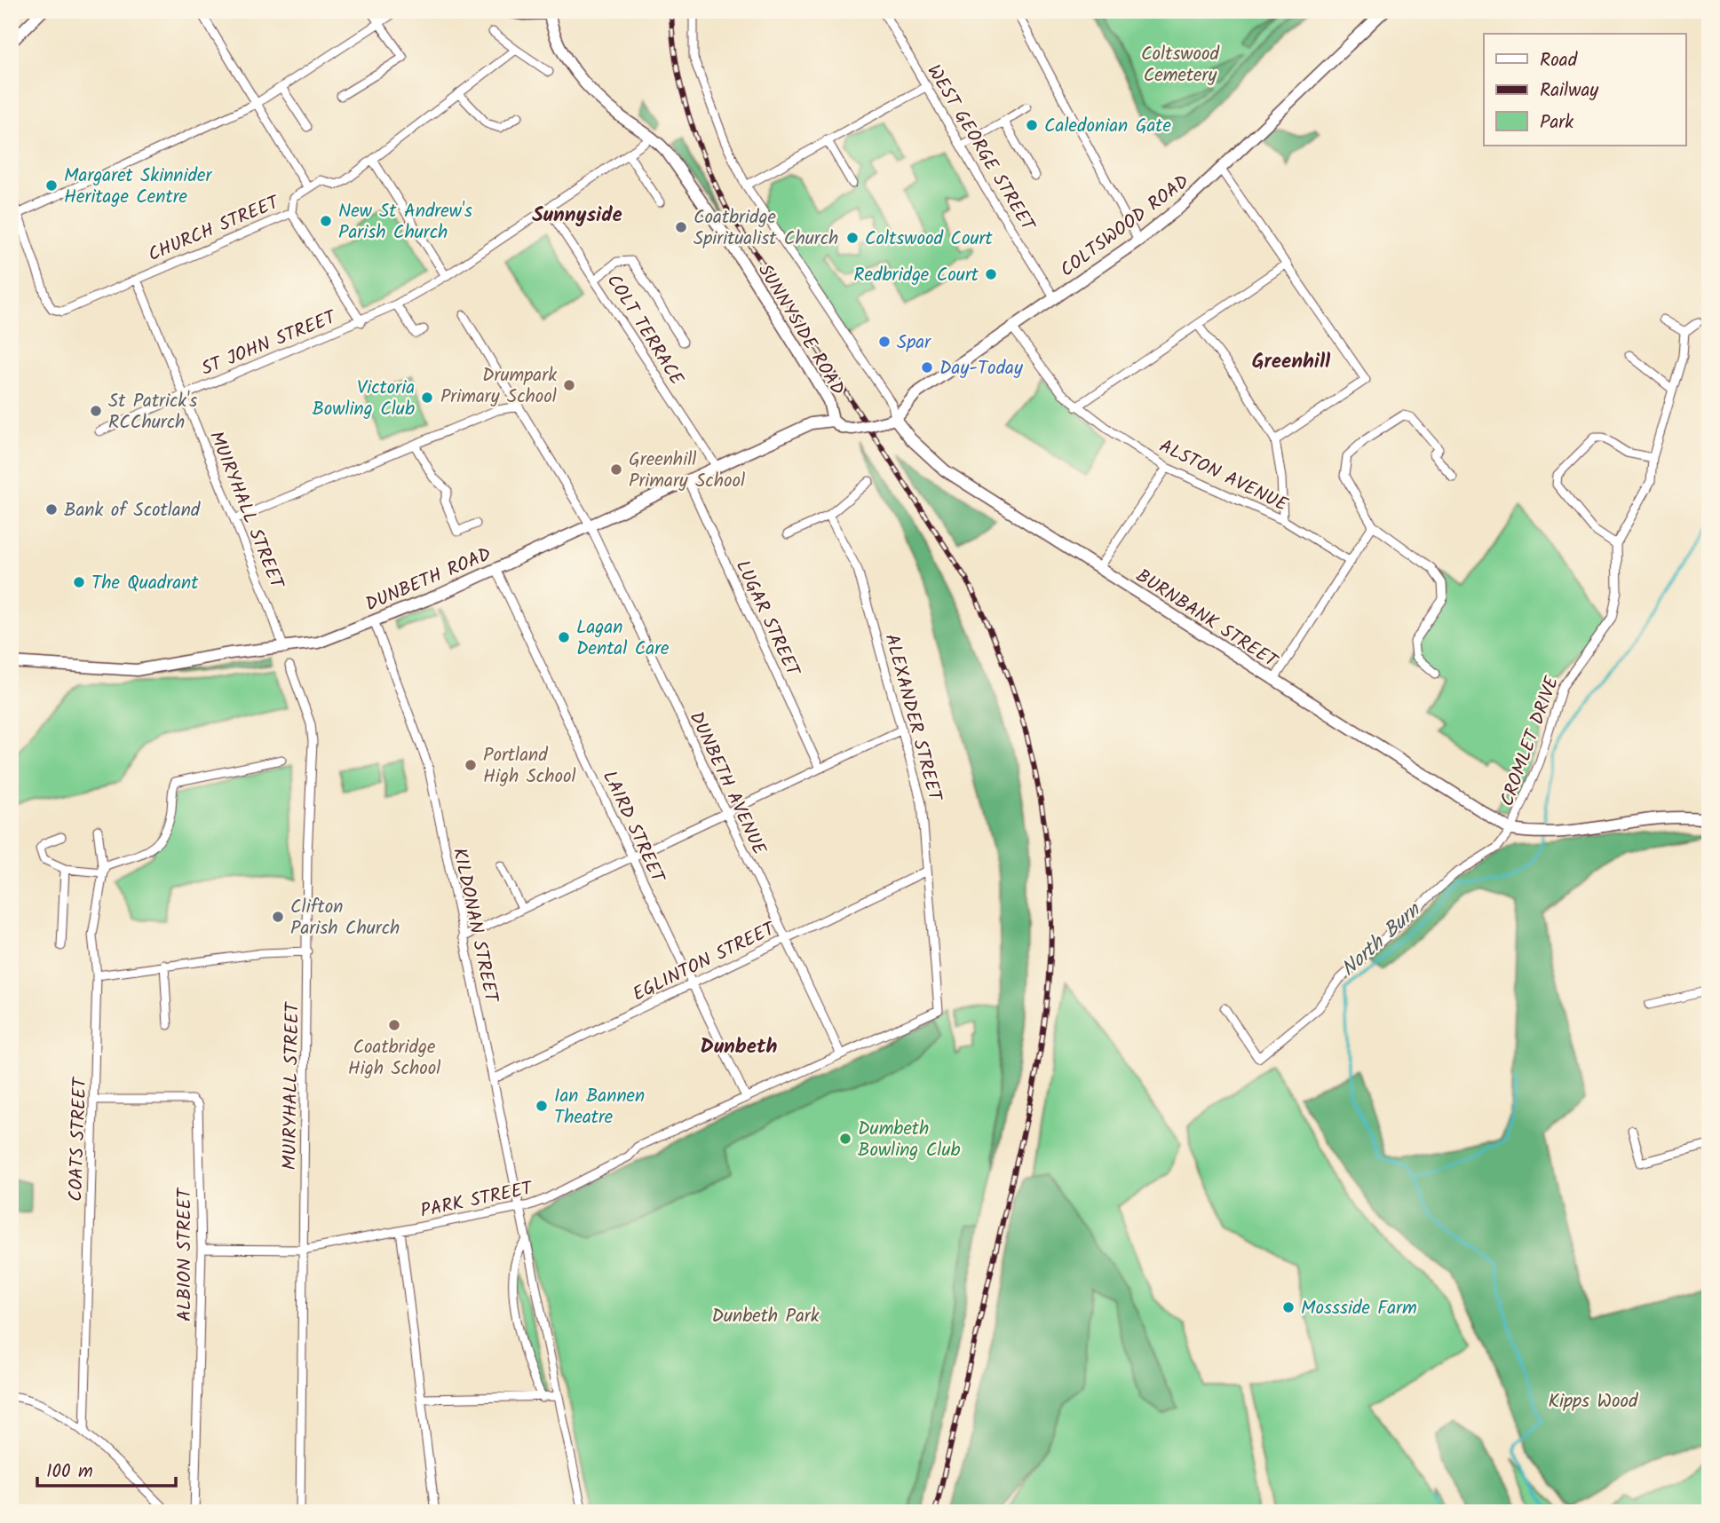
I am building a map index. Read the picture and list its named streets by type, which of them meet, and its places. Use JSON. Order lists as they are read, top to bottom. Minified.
{"streets":{"main road":["COLTSWOOD ROAD","SUNNYSIDE ROAD","DUNBETH ROAD","BURNBANK STREET"],"street":["WEST GEORGE STREET","CHURCH STREET","COLT TERRACE","ST JOHN STREET","ALSTON AVENUE","MUIRYHALL STREET","LUGAR STREET","ALEXANDER STREET","CROMLET DRIVE","DUNBETH AVENUE","LAIRD STREET","KILDONAN STREET","EGLINTON STREET","COATS STREET","PARK STREET","ALBION STREET"]},"crossings":[["WEST GEORGE STREET","COLTSWOOD ROAD"],["COLTSWOOD ROAD","SUNNYSIDE ROAD"],["COLTSWOOD ROAD","ALSTON AVENUE"],["COLTSWOOD ROAD","BURNBANK STREET"],["CHURCH STREET","MUIRYHALL STREET"],["COLT TERRACE","ST JOHN STREET"],["COLT TERRACE","DUNBETH ROAD"],["SUNNYSIDE ROAD","ST JOHN STREET"],["SUNNYSIDE ROAD","DUNBETH ROAD"],["SUNNYSIDE ROAD","BURNBANK STREET"],["ST JOHN STREET","MUIRYHALL STREET"],["MUIRYHALL STREET","DUNBETH ROAD"],["MUIRYHALL STREET","PARK STREET"],["DUNBETH ROAD","LUGAR STREET"],["DUNBETH ROAD","DUNBETH AVENUE"],["DUNBETH ROAD","LAIRD STREET"],["DUNBETH ROAD","KILDONAN STREET"],["BURNBANK STREET","CROMLET DRIVE"],["ALEXANDER STREET","EGLINTON STREET"],["ALEXANDER STREET","PARK STREET"],["DUNBETH AVENUE","EGLINTON STREET"],["DUNBETH AVENUE","PARK STREET"],["LAIRD STREET","EGLINTON STREET"],["LAIRD STREET","PARK STREET"],["KILDONAN STREET","EGLINTON STREET"],["KILDONAN STREET","PARK STREET"],["COATS STREET","ALBION STREET"],["PARK STREET","ALBION STREET"]],"districts":["Sunnyside","Greenhill","Dunbeth"],"water":["North Burn"],"parks":["Coltswood Cemetery","Dunbeth Park","Kipps Wood"],"places":["Caledonian Gate","Margaret Skinnider Heritage Centre","New St Andrew's Parish Church","Coatbridge Spiritualist Church","Coltswood Court","Redbridge Court","Spar","Day-Today","Drumpark Primary School","Victoria Bowling Club","St Patrick's RCChurch","Greenhill Primary School","Bank of Scotland","The Quadrant","Lagan Dental Care","Portland High School","Clifton Parish Church","Coatbridge High School","Ian Bannen Theatre","Dumbeth Bowling Club","Mossside Farm"],"legend":["Road","Railway","Park"],"scale_bar":"100 m"}
